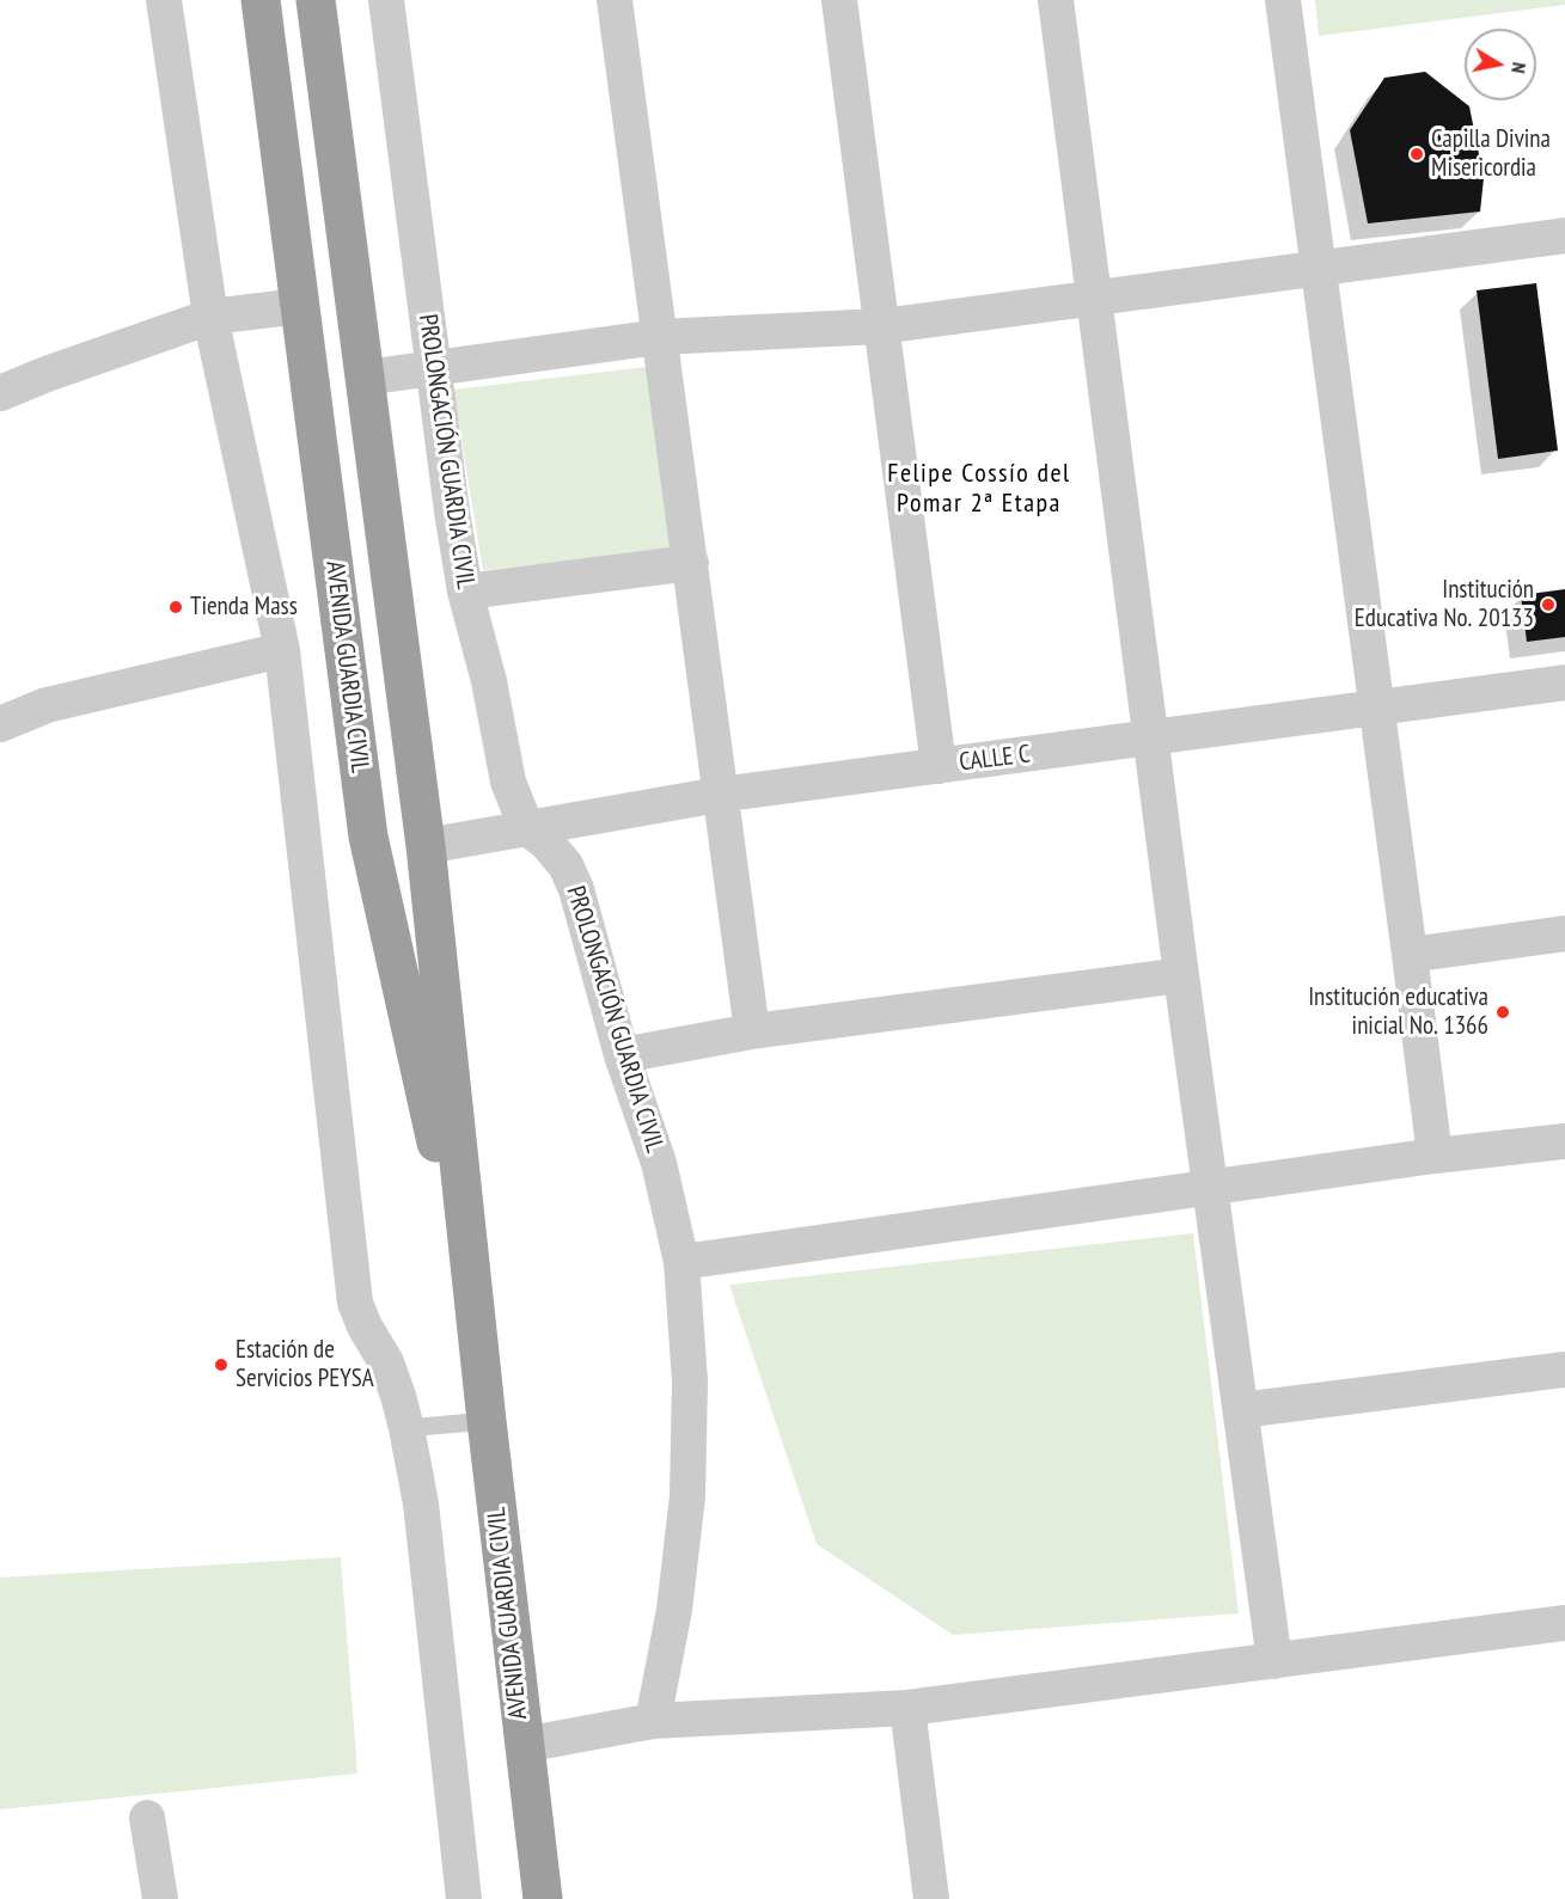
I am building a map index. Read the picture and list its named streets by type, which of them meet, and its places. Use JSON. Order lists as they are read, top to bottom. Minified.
{"streets":{"highway":["AVENIDA GUARDIA CIVIL"],"street":["PROLONGACIÓN GUARDIA CIVIL","CALLE C"]},"crossings":[["PROLONGACIÓN GUARDIA CIVIL","CALLE C"],["AVENIDA GUARDIA CIVIL","CALLE C"]],"districts":["Felipe Cossío del Pomar 2ª Etapa"],"places":["Capilla Divina Misericordia","Institución Educativa No. 20133","Tienda Mass","Institución educativa inicial No. 1366","Estación de Servicios PEYSA"],"north":"right"}
